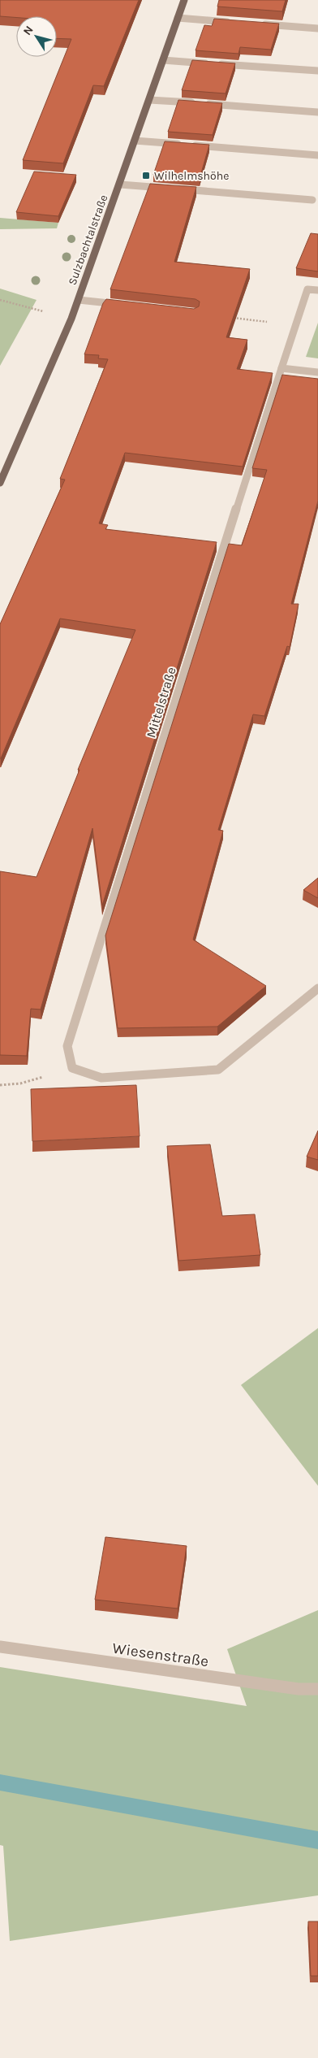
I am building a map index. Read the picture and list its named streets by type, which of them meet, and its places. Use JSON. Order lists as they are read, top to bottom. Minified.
{"streets":{"main road":["Sulzbachtalstraße"],"street":["Mittelstraße","Wiesenstraße"]},"places":{"transit":["Wilhelmshöhe"]},"north":"top left"}
